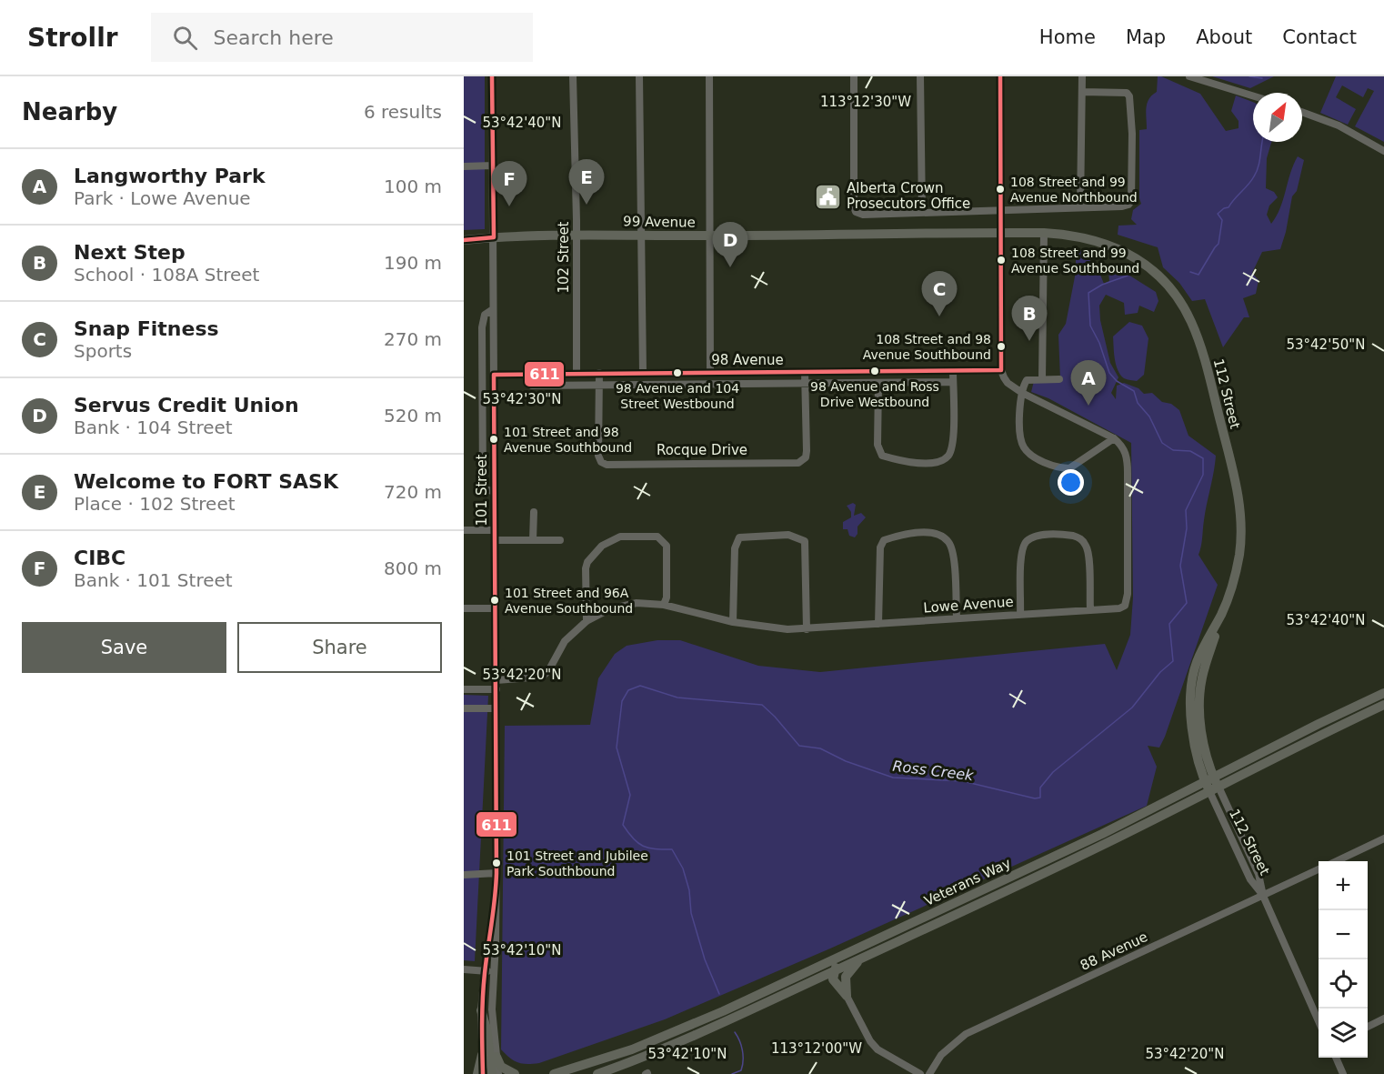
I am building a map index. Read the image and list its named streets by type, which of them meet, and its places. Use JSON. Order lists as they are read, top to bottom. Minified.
{"streets":{"main road":["99 Avenue","112 Street","Veterans Way"],"street":["102 Street","98 Avenue","Rocque Drive","101 Street","Lowe Avenue","88 Avenue"]},"crossings":[["99 Avenue","102 Street"],["99 Avenue","112 Street"],["99 Avenue","101 Street"],["102 Street","98 Avenue"],["98 Avenue","Rocque Drive"],["98 Avenue","101 Street"],["112 Street","Veterans Way"],["112 Street","88 Avenue"],["101 Street","Lowe Avenue"]],"water":["Ross Creek"],"places":{"other":["108 Street and 99 Avenue Northbound","108 Street and 99 Avenue Southbound","108 Street and 98 Avenue Southbound","98 Avenue and Ross Drive Westbound","98 Avenue and 104 Street Westbound","101 Street and 98 Avenue Southbound","101 Street and 96A Avenue Southbound","101 Street and Jubilee Park Southbound"],"public building":["Alberta Crown Prosecutors Office"]},"lines":["transit line 611"],"north":"top right","page":{"header":"Strollr","search":"Search here","nav":["Home","Map","About","Contact"],"heading":["Nearby","6 results"],"list":[{"mark":"A","name":"Langworthy Park","note":"Park · Lowe Avenue","value":"100 m"},{"mark":"B","name":"Next Step","note":"School · 108A Street","value":"190 m"},{"mark":"C","name":"Snap Fitness","note":"Sports","value":"270 m"},{"mark":"D","name":"Servus Credit Union","note":"Bank · 104 Street","value":"520 m"},{"mark":"E","name":"Welcome to FORT SASK","note":"Place · 102 Street","value":"720 m"},{"mark":"F","name":"CIBC","note":"Bank · 101 Street","value":"800 m"}],"pins":["E","F","D","C","B","A"],"buttons":["Save","Share"],"map_buttons":["+","−"]},"coordinates":["113°12'30\"W","53°42'40\"N","53°42'50\"N","53°42'30\"N","53°42'20\"N","53°42'10\"N","113°12'00\"W"]}
